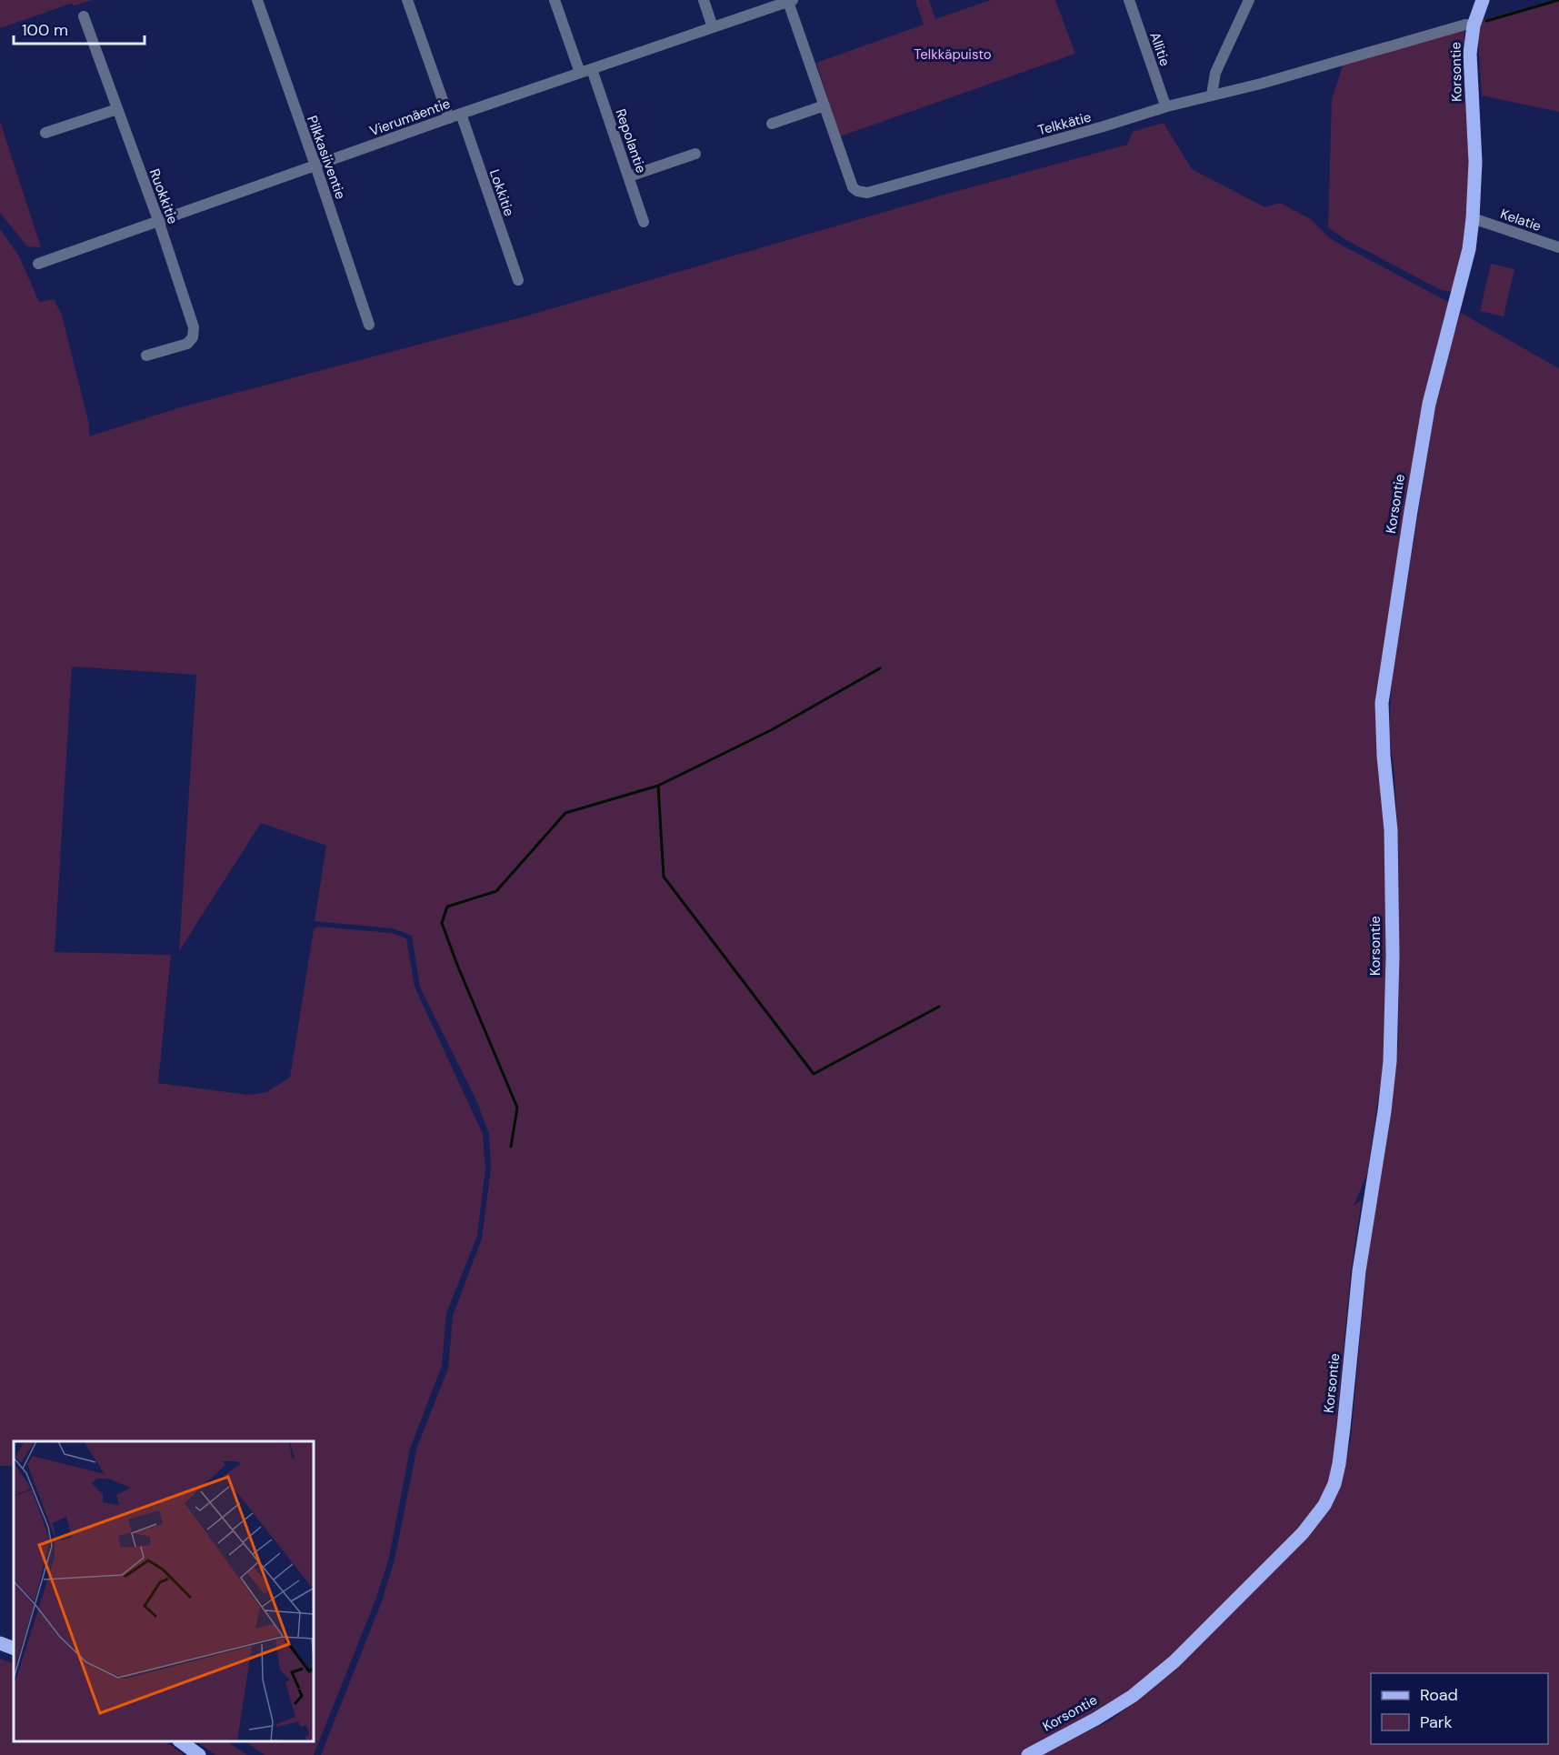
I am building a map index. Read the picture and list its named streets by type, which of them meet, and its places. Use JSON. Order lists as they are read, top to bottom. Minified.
{"streets":{"main road":["Korsontie"],"street":["Allitie","Vierumäentie","Telkkätie","Repolantie","Pilkkasiiventie","Lokkitie","Ruokkitie","Kelatie"]},"crossings":[["Allitie","Telkkätie"],["Korsontie","Telkkätie"],["Korsontie","Kelatie"],["Vierumäentie","Telkkätie"],["Vierumäentie","Repolantie"],["Vierumäentie","Pilkkasiiventie"],["Vierumäentie","Lokkitie"],["Vierumäentie","Ruokkitie"]],"parks":["Telkkäpuisto"],"legend":["Road","Park"],"scale_bar":"100 m"}
